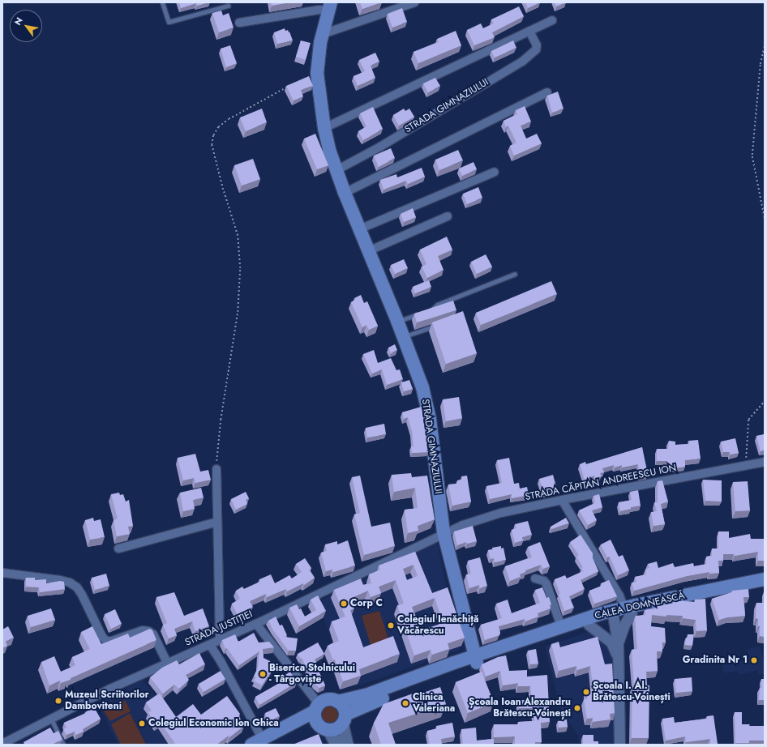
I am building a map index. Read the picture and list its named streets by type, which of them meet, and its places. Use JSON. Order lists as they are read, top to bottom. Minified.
{"streets":{"main road":["STRADA GIMNAZIULUI","CALEA DOMNEASCĂ"],"street":["STRADA CĂPITAN ANDREESCU ION","STRADA JUSTIȚIEI"]},"crossings":[["STRADA GIMNAZIULUI","STRADA CĂPITAN ANDREESCU ION"],["STRADA GIMNAZIULUI","CALEA DOMNEASCĂ"],["STRADA GIMNAZIULUI","STRADA JUSTIȚIEI"],["STRADA CĂPITAN ANDREESCU ION","STRADA JUSTIȚIEI"]],"places":["Corp C","Colegiul Ienăchiță Văcărescu","Gradinita Nr 1","Biserica Stolnicului - Târgoviște","Școala I. Al. Brătescu-Voinești","Muzeul Scriitorilor Damboviteni","Clinica Valeriana","Școala Ioan Alexandru Brătescu-Voinești","Colegiul Economic Ion Ghica"],"north":"top left"}
